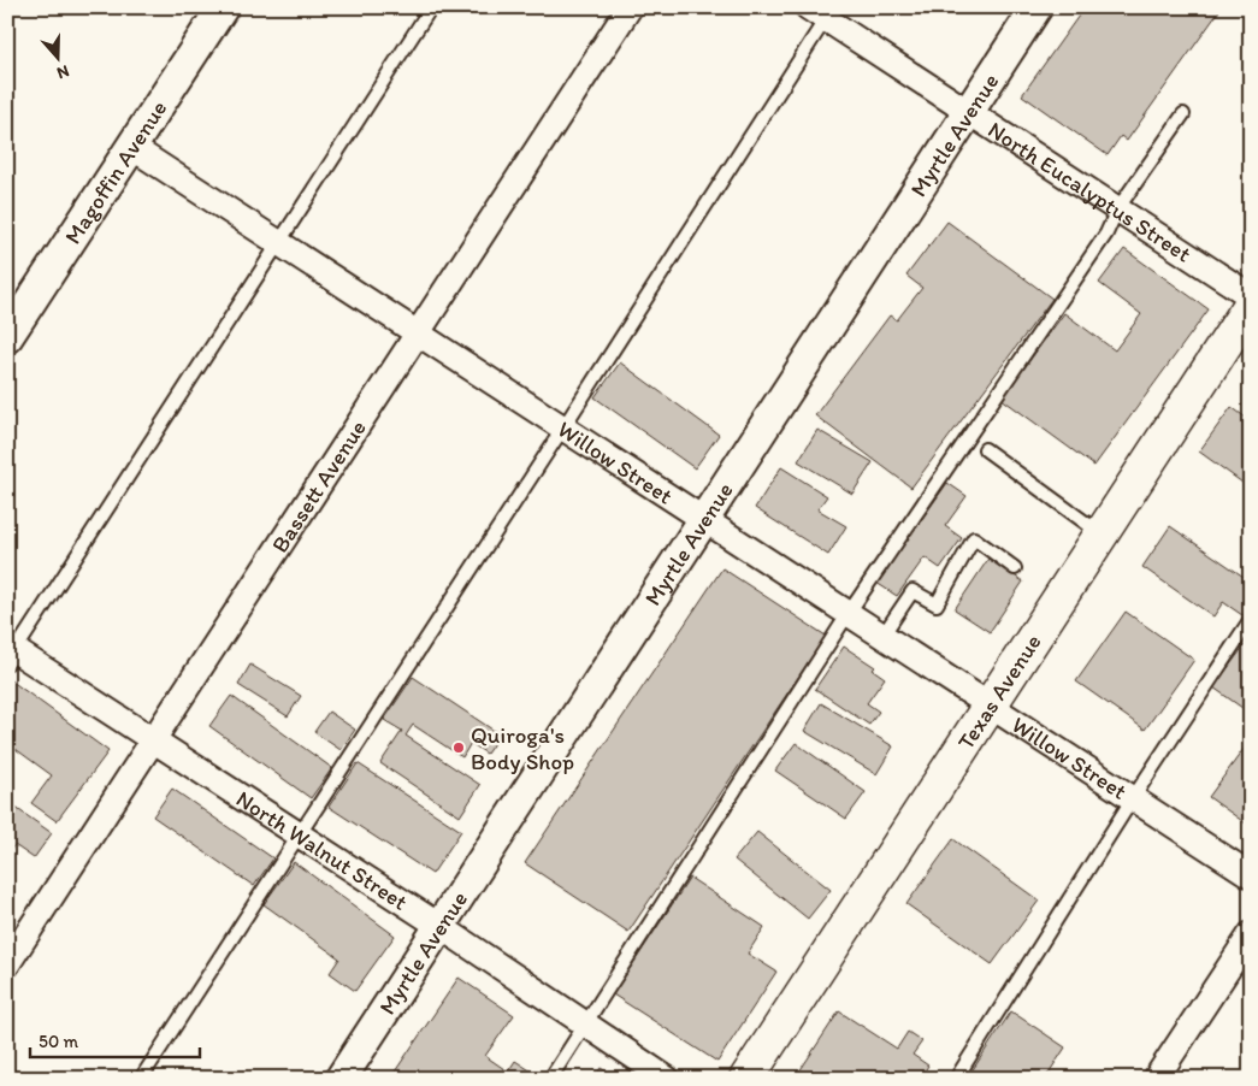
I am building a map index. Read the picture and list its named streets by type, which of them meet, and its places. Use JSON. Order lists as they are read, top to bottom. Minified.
{"streets":{"main road":["Texas Avenue"],"street":["Myrtle Avenue","Magoffin Avenue","North Eucalyptus Street","Willow Street","Bassett Avenue","North Walnut Street"]},"crossings":[["Myrtle Avenue","North Eucalyptus Street"],["Myrtle Avenue","Willow Street"],["Myrtle Avenue","North Walnut Street"],["Magoffin Avenue","Willow Street"],["Willow Street","Bassett Avenue"],["Willow Street","Texas Avenue"],["Bassett Avenue","North Walnut Street"]],"places":["Quiroga's Body Shop"],"scale_bar":"50 m","north":"bottom"}
